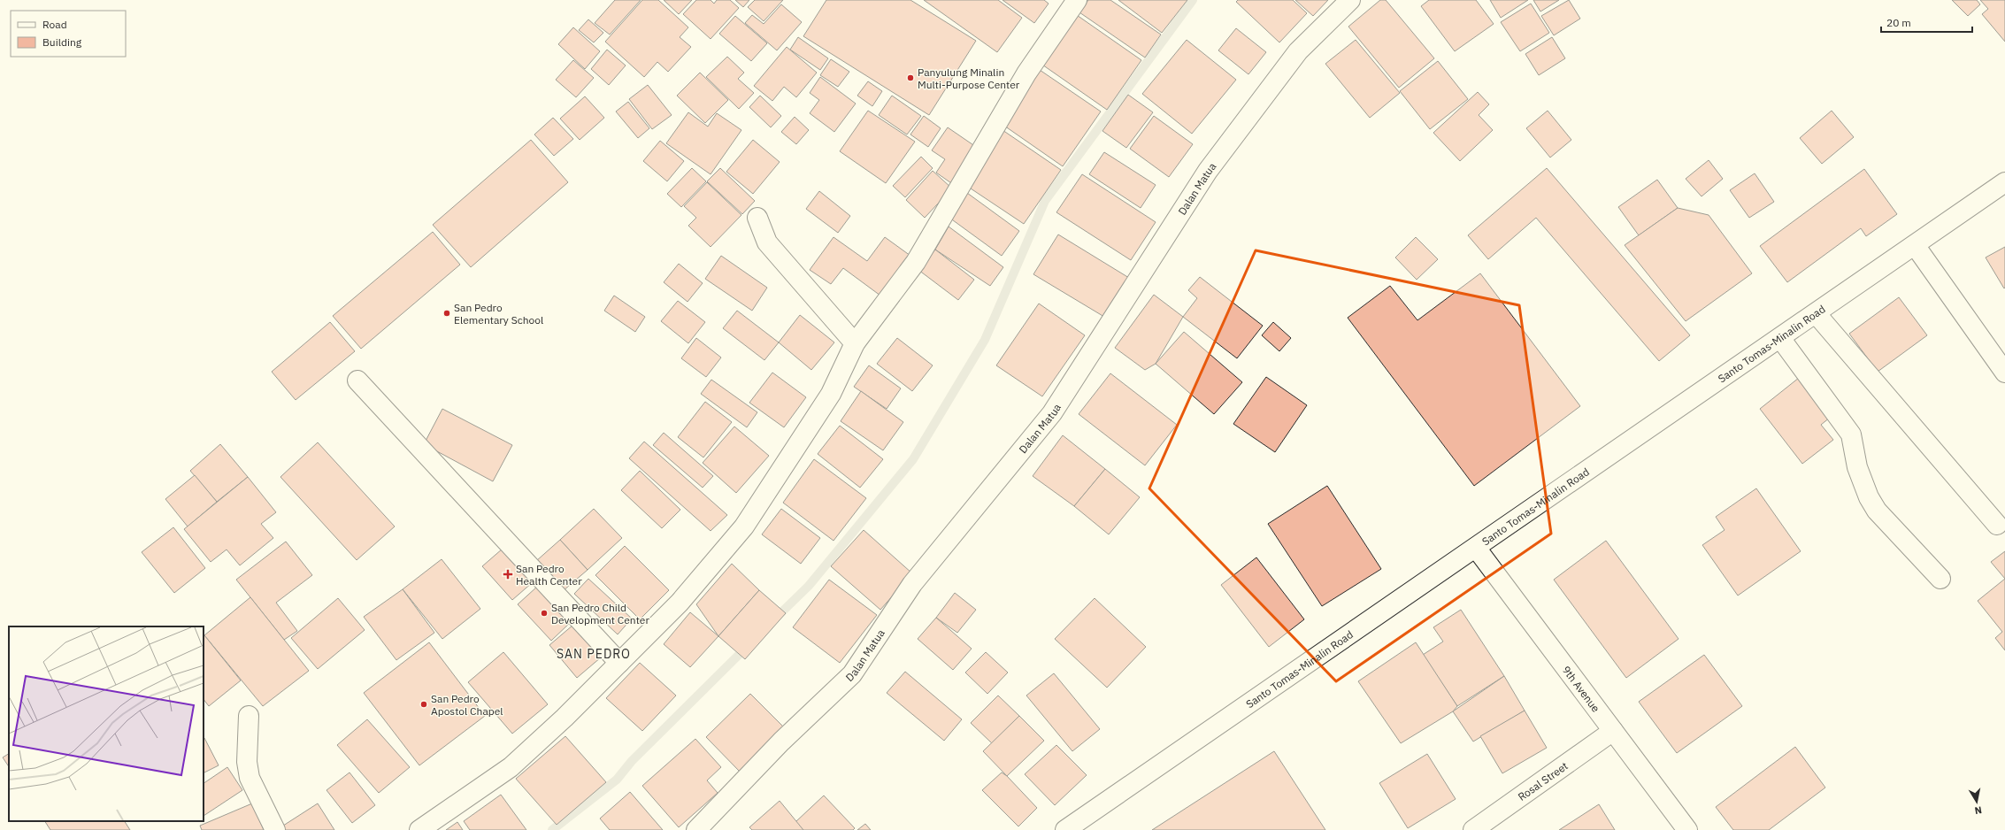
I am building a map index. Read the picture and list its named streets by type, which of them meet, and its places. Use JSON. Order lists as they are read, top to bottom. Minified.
{"streets":{"street":["Dalan Matua","Santo Tomas-Minalin Road","9th Avenue","Rosal Street"]},"crossings":[["Santo Tomas-Minalin Road","9th Avenue"],["9th Avenue","Rosal Street"]],"districts":["SAN PEDRO"],"places":{"other":["Panyulung Minalin Multi-Purpose Center","San Pedro Elementary School","San Pedro Child Development Center","San Pedro Apostol Chapel"],"health":["San Pedro Health Center"]},"legend":["Road","Building"],"scale_bar":"20 m","north":"bottom"}
